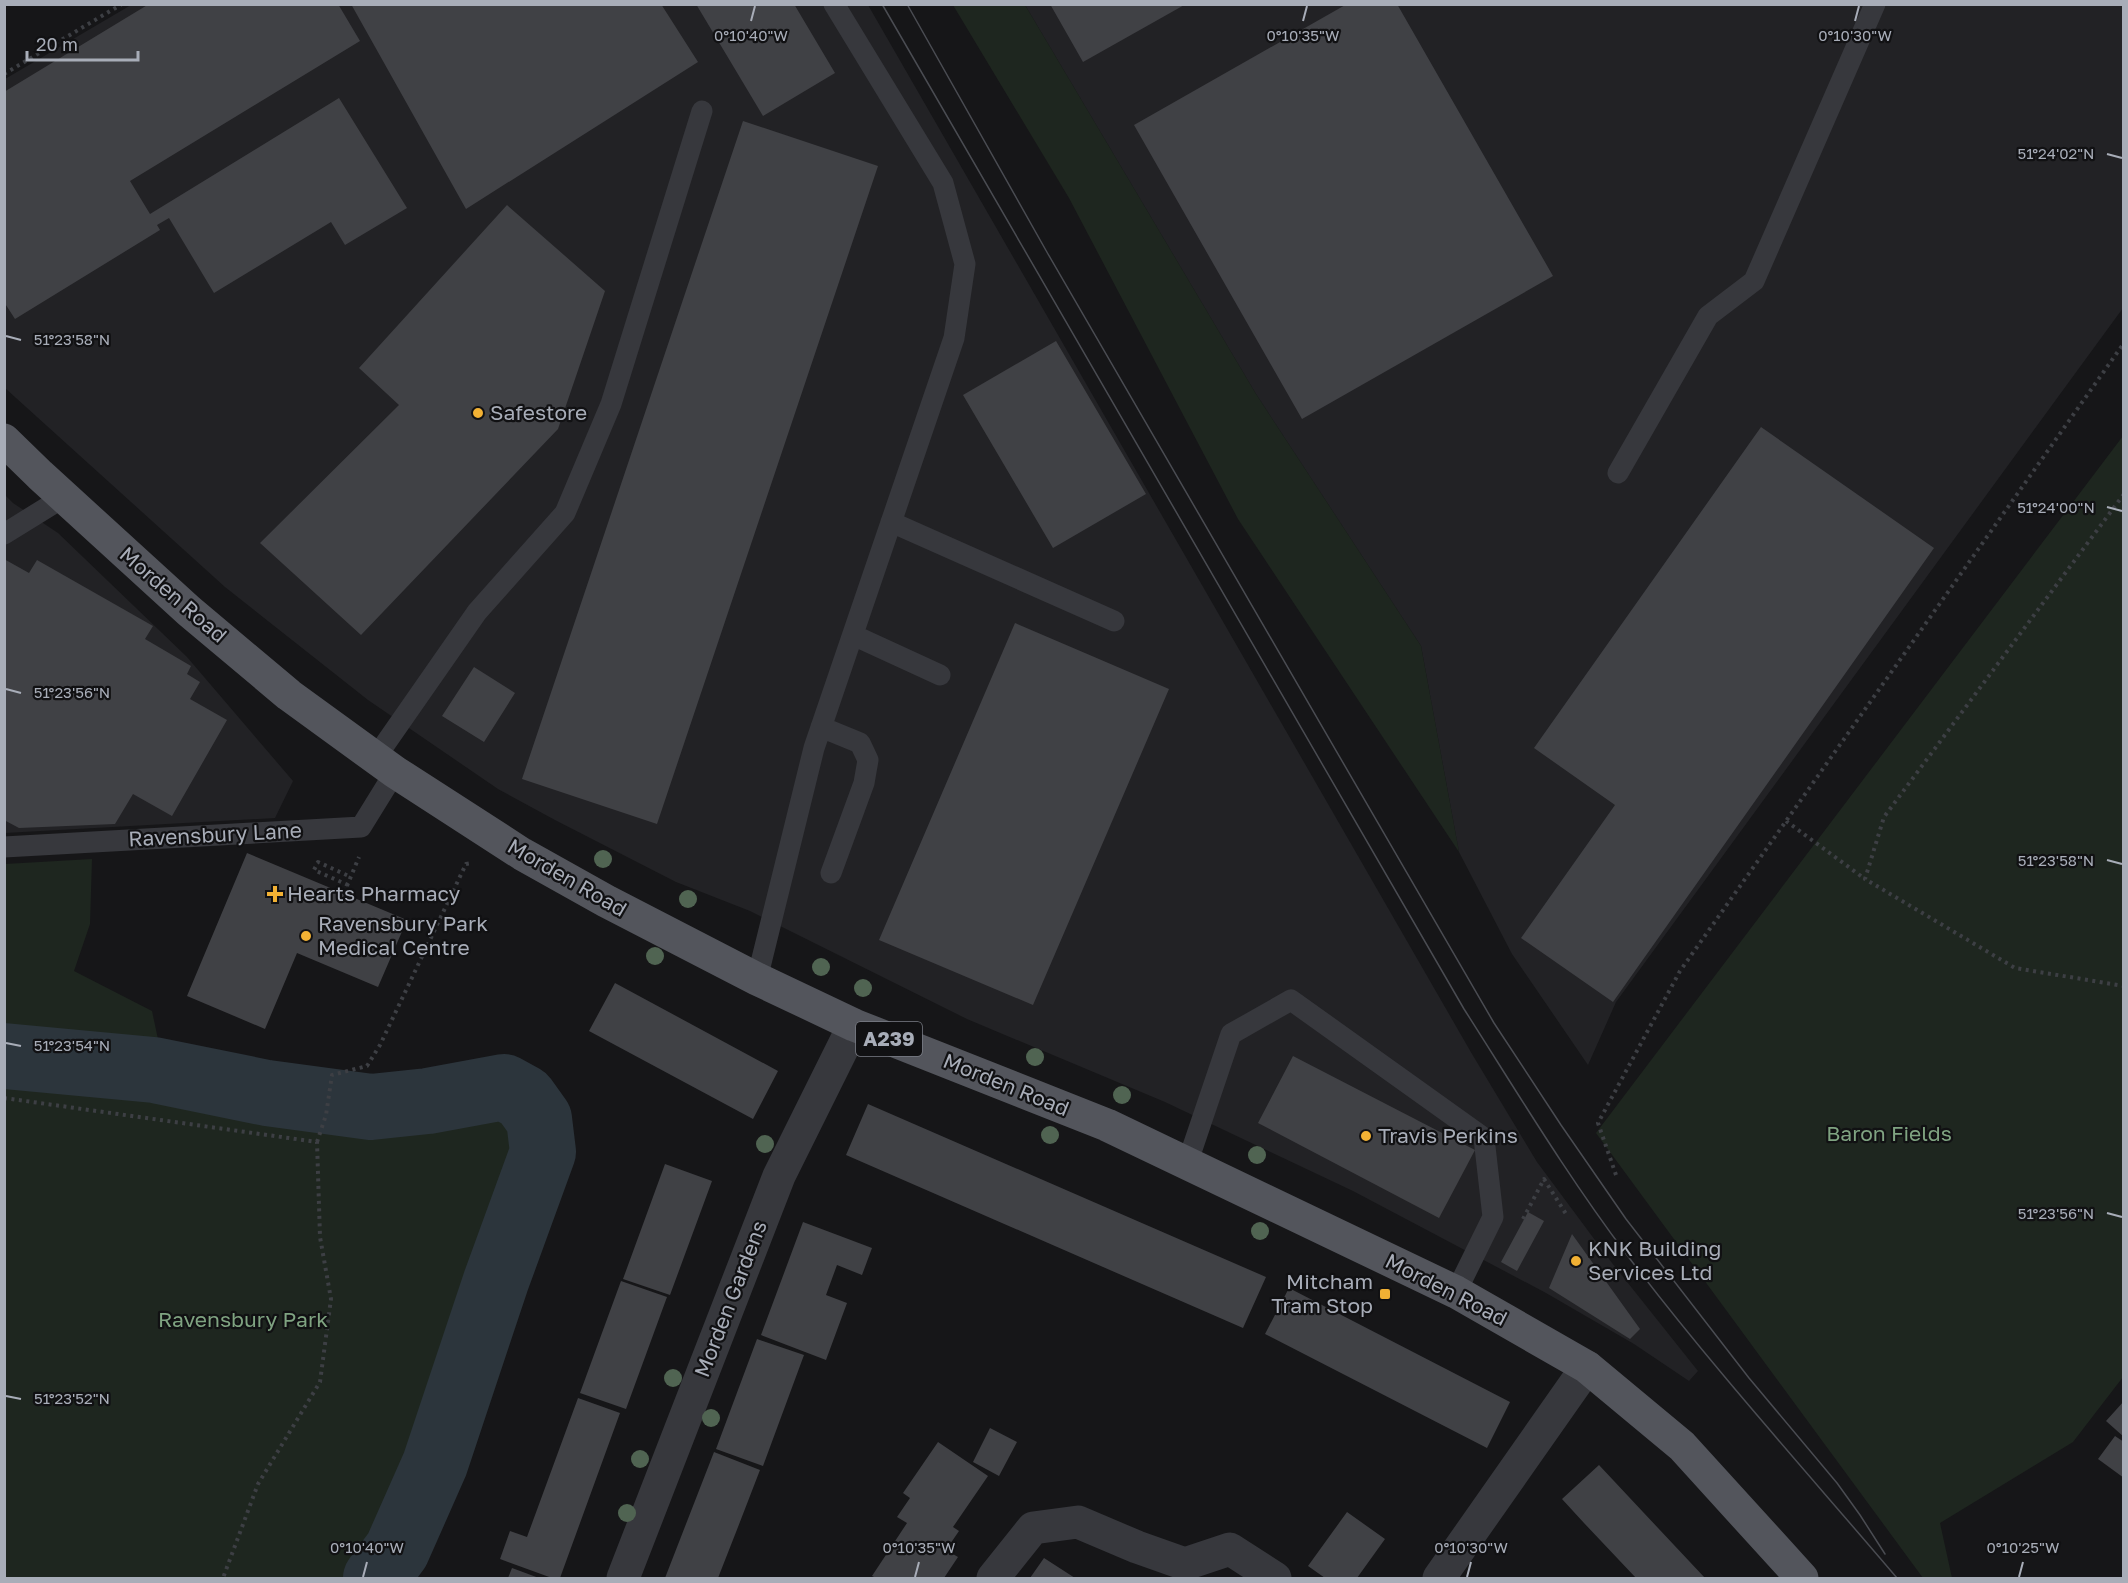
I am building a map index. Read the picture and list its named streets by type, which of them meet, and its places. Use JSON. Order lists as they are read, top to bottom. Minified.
{"streets":{"main road":["Morden Road","A239"],"street":["Morden Gardens"],"lane":["Ravensbury Lane"]},"crossings":[["Morden Road","Ravensbury Lane"],["Morden Road","Morden Gardens"]],"parks":["Baron Fields","Ravensbury Park"],"places":{"other":["Safestore","Ravensbury Park Medical Centre","Travis Perkins","KNK Building Services Ltd"],"health":["Hearts Pharmacy"],"transit":["Mitcham Tram Stop"]},"scale_bar":"20 m","coordinates":["0°10'40\"W","0°10'35\"W","0°10'30\"W","51°24'02\"N","51°23'58\"N","51°24'00\"N","51°23'56\"N","51°23'54\"N","51°23'52\"N","0°10'25\"W"]}
